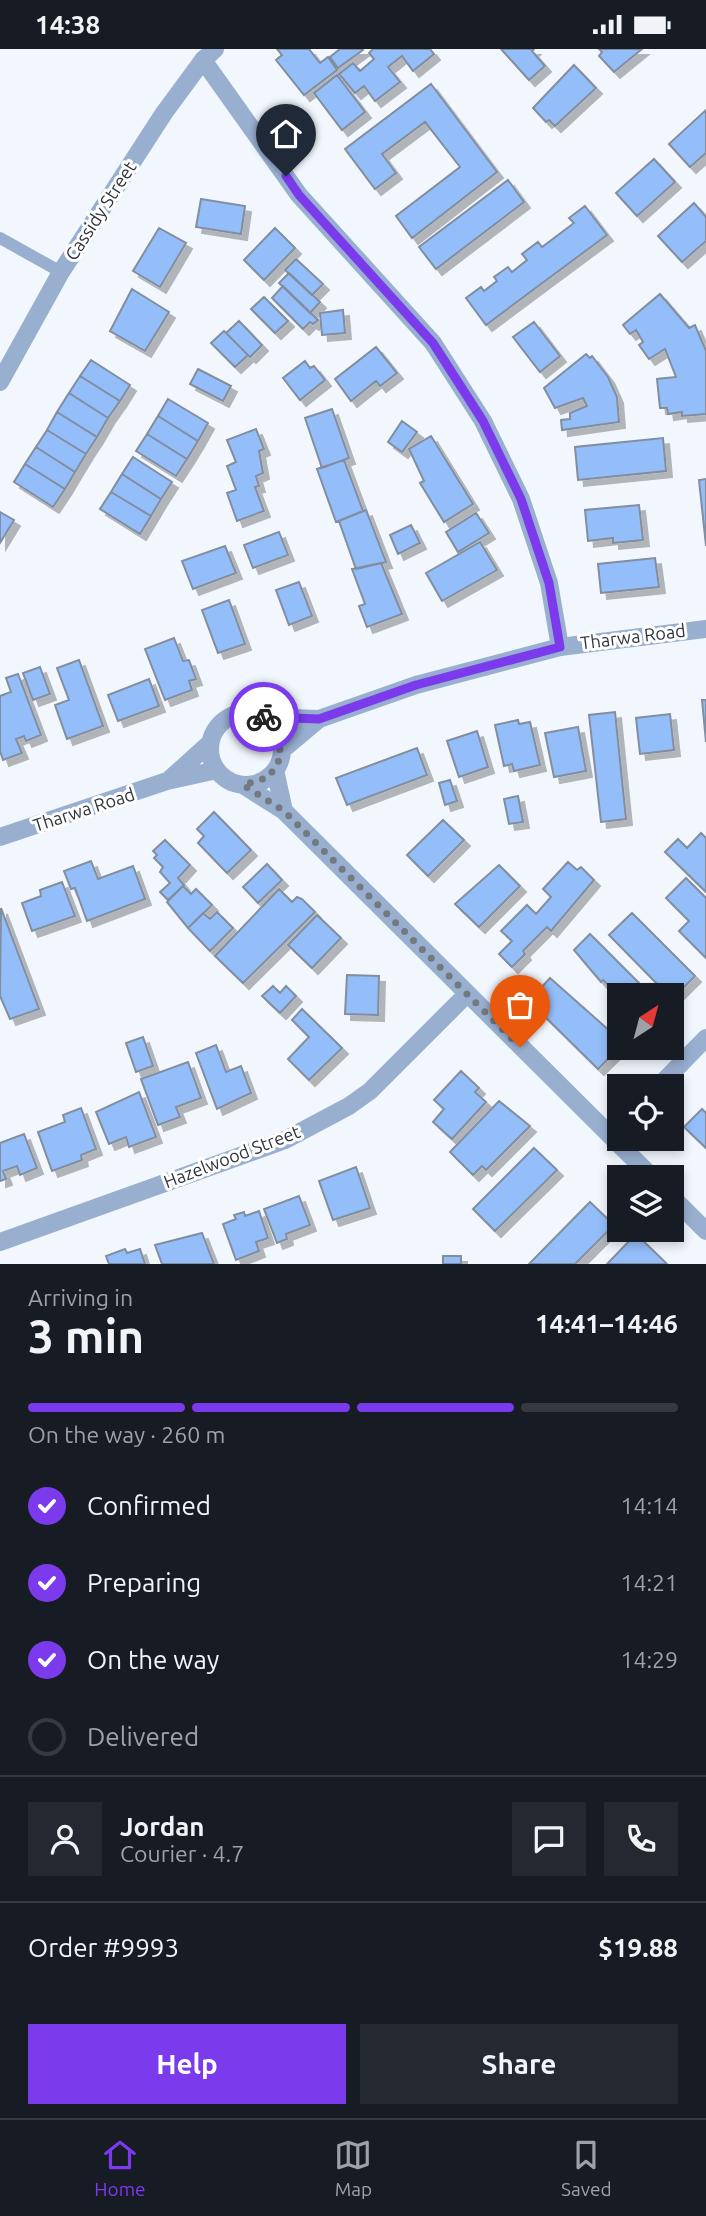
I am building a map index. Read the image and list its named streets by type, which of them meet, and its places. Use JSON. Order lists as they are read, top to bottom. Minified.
{"streets":{"street":["Cassidy Street","Tharwa Road","Hazelwood Street"]},"north":"top right","page":{"status":"14:38","heading":["3 min","Arriving in","14:41–14:46"],"panel":["Jordan","Courier · 4.7","Order #9993","$19.88"],"bar":"On the way · 260 m","list":[["Confirmed","14:14"],["Preparing","14:21"],["On the way","14:29"],"Delivered"],"buttons":["Help","Share"],"tabs":["Home","Map","Saved"]}}
